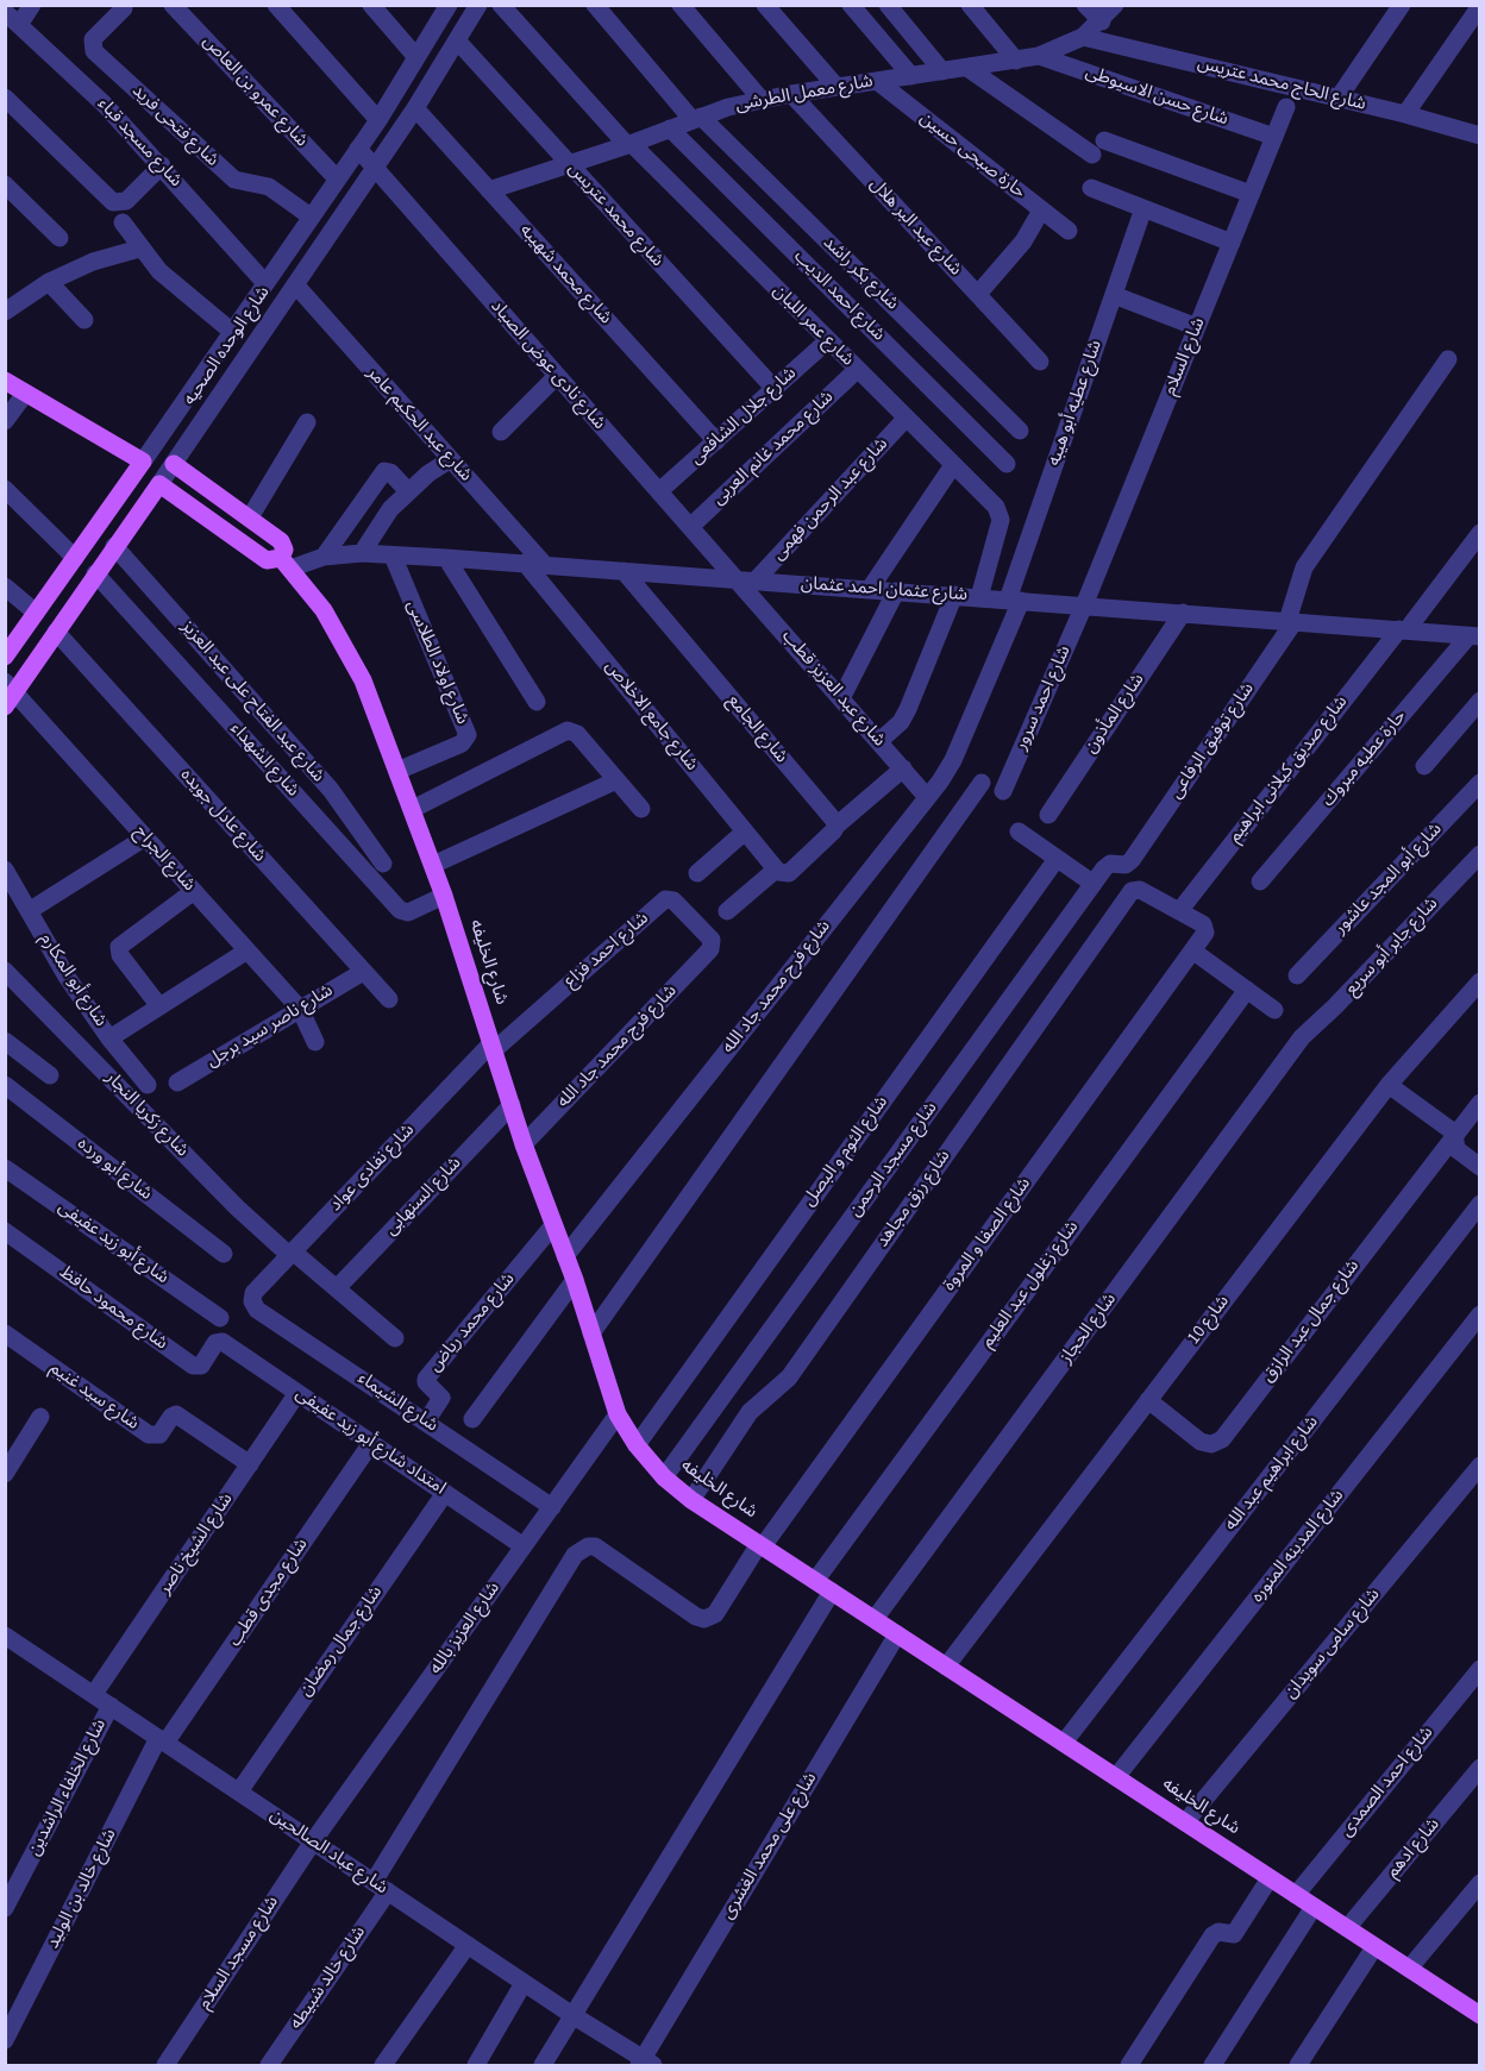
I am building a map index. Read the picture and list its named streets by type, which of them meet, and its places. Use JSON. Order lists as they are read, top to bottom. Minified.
{"streets":{"main road":["شارع الوحده الصحيه","شارع الخليفه"],"street":["شارع الحاج محمد عتريس","شارع عمرو بن العاص","شارع معمل الطرشى","شارع حسن الاسيوطى","شارع فتحى فريد","شارع مسجد قباء","حارة صبحى حسين","شارع محمد عتريس","شارع عبد البر هلال","شارع بكر راشد","شارع محمد شهيبه","شارع احمد الديب","شارع عمر اللبان","شارع السلام","شارع نادى عوض الصياد","شارع عطيه أبو هيبه","شارع جلال الشافعى","شارع عبد الحكيم عامر","شارع محمد غانم العربى","شارع عبد الرحمن فهمى","شارع عثمان احمد عثمان","شارع اولاد الطلاسى","شارع عبد العزيز قطب","شارع احمد سرور","شارع عبد الفتاح على عبد العزيز","شارع المأذون","شارع جامع الاخلاص","شارع الجامع","شارع توفيق الرفاعى","حارة عطيه مبروك","شارع الشهداء","شارع صديق كيلانى ابراهيم","شارع عادل جويده","شارع الجراح","شارع أبو المجد عاشور","شارع جابر أبو سريع","شارع احمد فزاع","شارع أبو المكارم","شارع فرح محمد جاد الله","شارع ناصر سيد برجل","شارع فرج محمد جاد الله","شارع زكريا النجار","شارع الثوم و البصل","شارع مسجد الرحمن","شارع نفادى عواد","شارع أبو ورده","شارع السنهابى","شارع رزق مجاهد","شارع الصفا و المروة","شارع أبو زيد عفيفى","شارع زغلول عبد العليم","شارع محمود حافظ","شارع 10","شارع جمال عبد الرازق","شارع محمد رياض","شارع الحجاز","شارع سيد غنيم","شارع الشيماء","امتداد شارع أبو زيد عفيفى","شارع ابراهيم عبد الله","شارع الشيخ ناصر","شارع المدينه المنوره","شارع مجدى قطب","شارع العزيز بالله","شارع جمال رمضان","شارع سامى سويدان","شارع احمد الصمدى","شارع الخلفاء الراشدين","شارع على محمد الغشرى","شارع ادهم","شارع عباد الصالحين","شارع خالد بن الوليد","شارع مسجد السلام","شارع خالد شبيطه"]},"crossings":[["شارع الحاج محمد عتريس","شارع معمل الطرشى"],["شارع عمرو بن العاص","شارع الوحده الصحيه"],["شارع معمل الطرشى","شارع حسن الاسيوطى"],["شارع معمل الطرشى","حارة صبحى حسين"],["شارع معمل الطرشى","شارع محمد عتريس"],["شارع معمل الطرشى","شارع عبد البر هلال"],["شارع معمل الطرشى","شارع بكر راشد"],["شارع معمل الطرشى","شارع محمد شهيبه"],["شارع معمل الطرشى","شارع احمد الديب"],["شارع معمل الطرشى","شارع عمر اللبان"],["شارع حسن الاسيوطى","شارع السلام"],["شارع فتحى فريد","شارع الوحده الصحيه"],["شارع مسجد قباء","شارع الوحده الصحيه"],["شارع محمد عتريس","شارع الوحده الصحيه"],["شارع محمد عتريس","شارع جلال الشافعى"],["شارع محمد شهيبه","شارع الوحده الصحيه"],["شارع محمد شهيبه","شارع جلال الشافعى"],["شارع عمر اللبان","شارع جلال الشافعى"],["شارع عمر اللبان","شارع محمد غانم العربى"],["شارع عمر اللبان","شارع عبد الرحمن فهمى"],["شارع عمر اللبان","شارع عثمان احمد عثمان"],["شارع الوحده الصحيه","شارع نادى عوض الصياد"],["شارع الوحده الصحيه","شارع عبد الحكيم عامر"],["شارع الوحده الصحيه","شارع عبد الفتاح على عبد العزيز"],["شارع الوحده الصحيه","شارع الشهداء"],["شارع الوحده الصحيه","شارع عادل جويده"],["شارع الوحده الصحيه","شارع الجراح"],["شارع الوحده الصحيه","شارع الخليفه"],["شارع السلام","شارع عثمان احمد عثمان"],["شارع السلام","شارع احمد سرور"],["شارع نادى عوض الصياد","شارع جلال الشافعى"],["شارع نادى عوض الصياد","شارع محمد غانم العربى"],["شارع نادى عوض الصياد","شارع عبد الرحمن فهمى"],["شارع نادى عوض الصياد","شارع عثمان احمد عثمان"],["شارع نادى عوض الصياد","شارع عبد العزيز قطب"],["شارع عطيه أبو هيبه","شارع عثمان احمد عثمان"],["شارع عطيه أبو هيبه","شارع فرح محمد جاد الله"],["شارع عبد الحكيم عامر","شارع عثمان احمد عثمان"],["شارع عبد الحكيم عامر","شارع جامع الاخلاص"],["شارع عبد الرحمن فهمى","شارع عثمان احمد عثمان"],["شارع عبد الرحمن فهمى","شارع عبد العزيز قطب"],["شارع عثمان احمد عثمان","شارع اولاد الطلاسى"],["شارع عثمان احمد عثمان","شارع عبد العزيز قطب"],["شارع عثمان احمد عثمان","شارع احمد سرور"],["شارع عثمان احمد عثمان","شارع المأذون"],["شارع عثمان احمد عثمان","شارع جامع الاخلاص"],["شارع عثمان احمد عثمان","شارع الجامع"],["شارع عثمان احمد عثمان","شارع توفيق الرفاعى"],["شارع عثمان احمد عثمان","حارة عطيه مبروك"],["شارع عثمان احمد عثمان","شارع صديق كيلانى ابراهيم"],["شارع عثمان احمد عثمان","شارع الخليفه"],["شارع اولاد الطلاسى","شارع الخليفه"],["شارع عبد العزيز قطب","شارع فرح محمد جاد الله"],["شارع توفيق الرفاعى","شارع مسجد الرحمن"],["شارع الشهداء","شارع الخليفه"],["شارع صديق كيلانى ابراهيم","شارع رزق مجاهد"],["شارع صديق كيلانى ابراهيم","شارع الصفا و المروة"],["شارع عادل جويده","شارع ناصر سيد برجل"],["شارع الجراح","شارع ناصر سيد برجل"],["شارع جابر أبو سريع","شارع الحجاز"],["شارع احمد فزاع","شارع الخليفه"],["شارع احمد فزاع","شارع فرج محمد جاد الله"],["شارع احمد فزاع","شارع نفادى عواد"],["شارع الخليفه","شارع فرح محمد جاد الله"],["شارع الخليفه","شارع فرج محمد جاد الله"],["شارع الخليفه","شارع الثوم و البصل"],["شارع الخليفه","شارع مسجد الرحمن"],["شارع الخليفه","شارع نفادى عواد"],["شارع الخليفه","شارع السنهابى"],["شارع الخليفه","شارع رزق مجاهد"],["شارع الخليفه","شارع الصفا و المروة"],["شارع الخليفه","شارع زغلول عبد العليم"],["شارع الخليفه","شارع 10"],["شارع الخليفه","شارع محمد رياض"],["شارع الخليفه","شارع الحجاز"],["شارع الخليفه","شارع ابراهيم عبد الله"],["شارع الخليفه","شارع المدينه المنوره"],["شارع الخليفه","شارع العزيز بالله"],["شارع الخليفه","شارع سامى سويدان"],["شارع الخليفه","شارع احمد الصمدى"],["شارع الخليفه","شارع على محمد الغشرى"],["شارع الخليفه","شارع ادهم"],["شارع زكريا النجار","شارع نفادى عواد"],["شارع زكريا النجار","شارع السنهابى"],["شارع نفادى عواد","شارع الشيماء"],["شارع رزق مجاهد","شارع الصفا و المروة"],["شارع الصفا و المروة","شارع عباد الصالحين"],["شارع الصفا و المروة","شارع خالد شبيطه"],["شارع محمود حافظ","امتداد شارع أبو زيد عفيفى"],["شارع 10","شارع جمال عبد الرازق"],["شارع محمد رياض","شارع الشيماء"],["شارع سيد غنيم","شارع الشيخ ناصر"],["شارع الشيماء","شارع العزيز بالله"],["امتداد شارع أبو زيد عفيفى","شارع الشيخ ناصر"],["امتداد شارع أبو زيد عفيفى","شارع مجدى قطب"],["امتداد شارع أبو زيد عفيفى","شارع العزيز بالله"],["امتداد شارع أبو زيد عفيفى","شارع جمال رمضان"],["شارع الشيخ ناصر","شارع عباد الصالحين"],["شارع مجدى قطب","شارع عباد الصالحين"],["شارع مجدى قطب","شارع خالد بن الوليد"],["شارع العزيز بالله","شارع عباد الصالحين"],["شارع العزيز بالله","شارع مسجد السلام"],["شارع جمال رمضان","شارع عباد الصالحين"],["شارع الخلفاء الراشدين","شارع عباد الصالحين"],["شارع على محمد الغشرى","شارع عباد الصالحين"],["شارع عباد الصالحين","شارع خالد بن الوليد"],["شارع عباد الصالحين","شارع مسجد السلام"],["شارع عباد الصالحين","شارع خالد شبيطه"]]}
